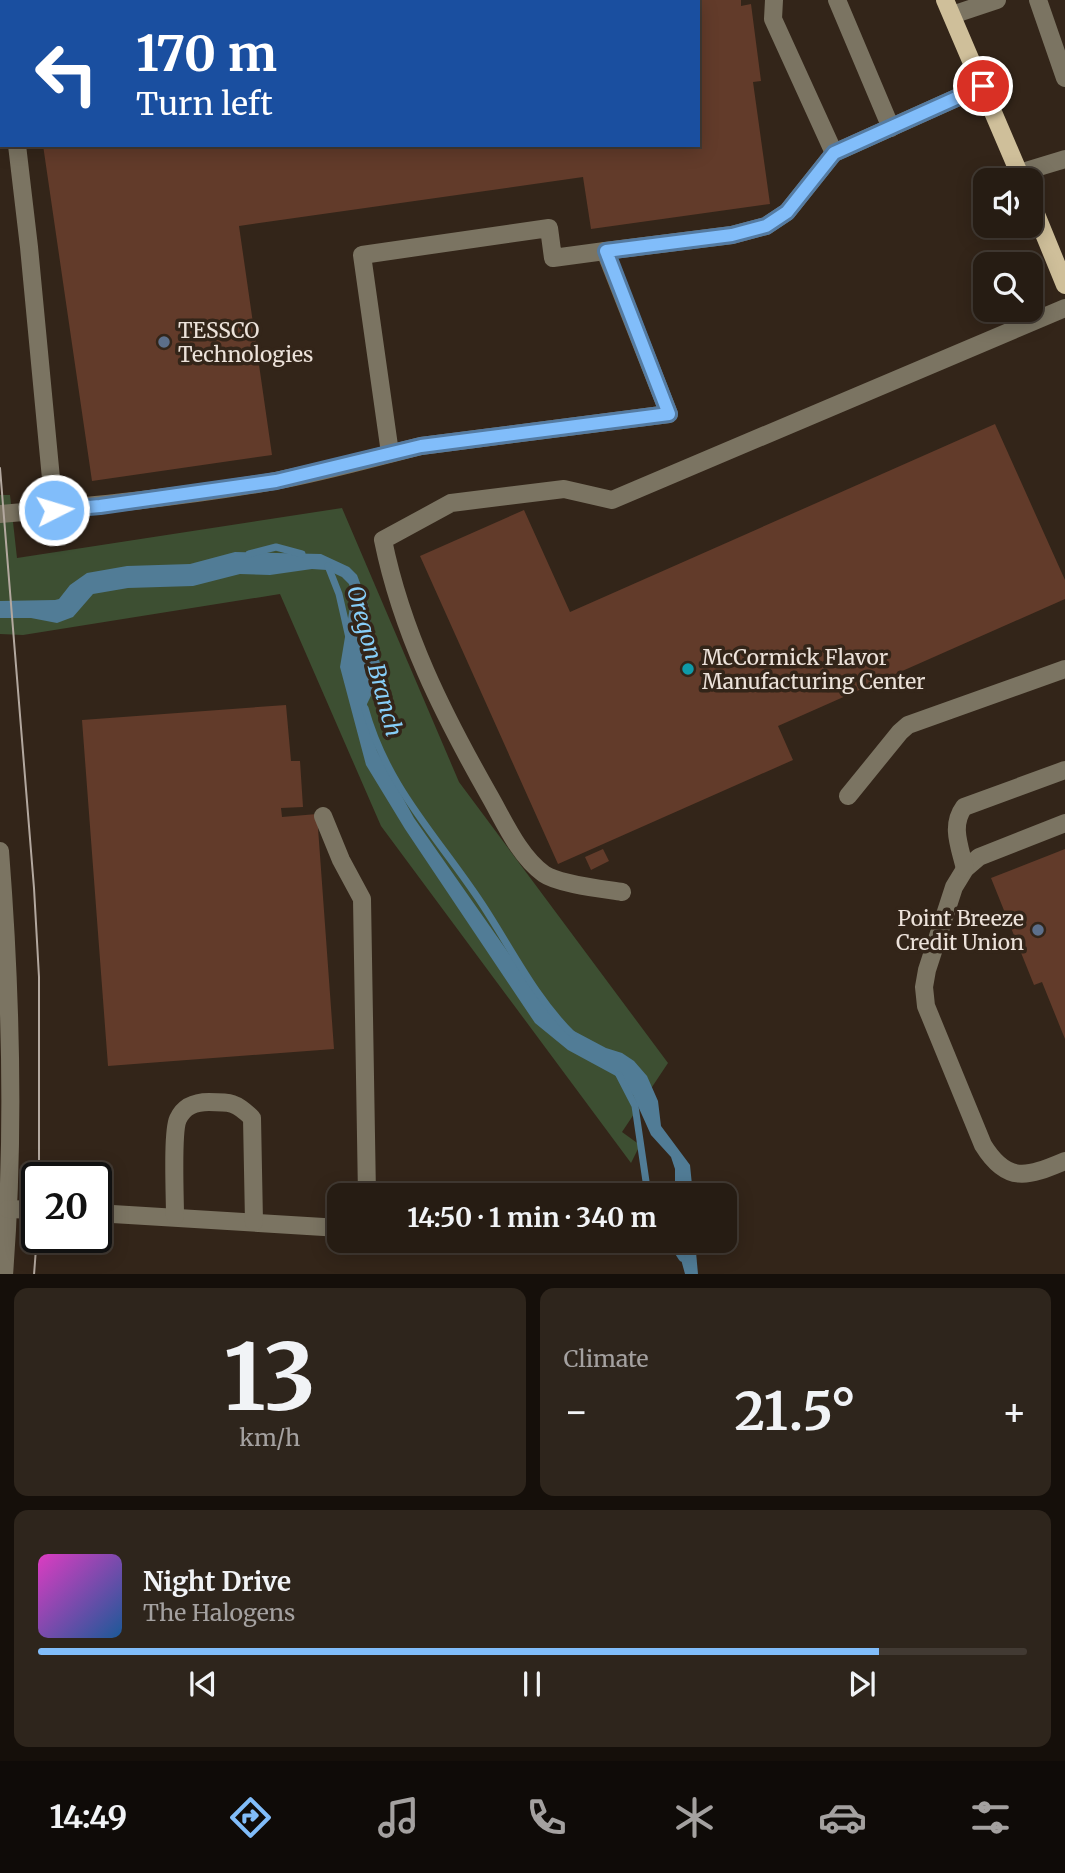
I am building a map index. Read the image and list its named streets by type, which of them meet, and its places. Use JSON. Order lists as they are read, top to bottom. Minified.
{"water":["Oregon Branch"],"places":["TESSCO Technologies","McCormick Flavor Manufacturing Center","Point Breeze Credit Union"],"page":{"turn":["170 m","Turn left"],"limit":"20","trip":"14:50 · 1 min · 340 m","tile":[["13","km/h"],"Climate"],"heat":["−","21.5°","+"],"song":["Night Drive","The Halogens"],"tabs":"14:49"}}
